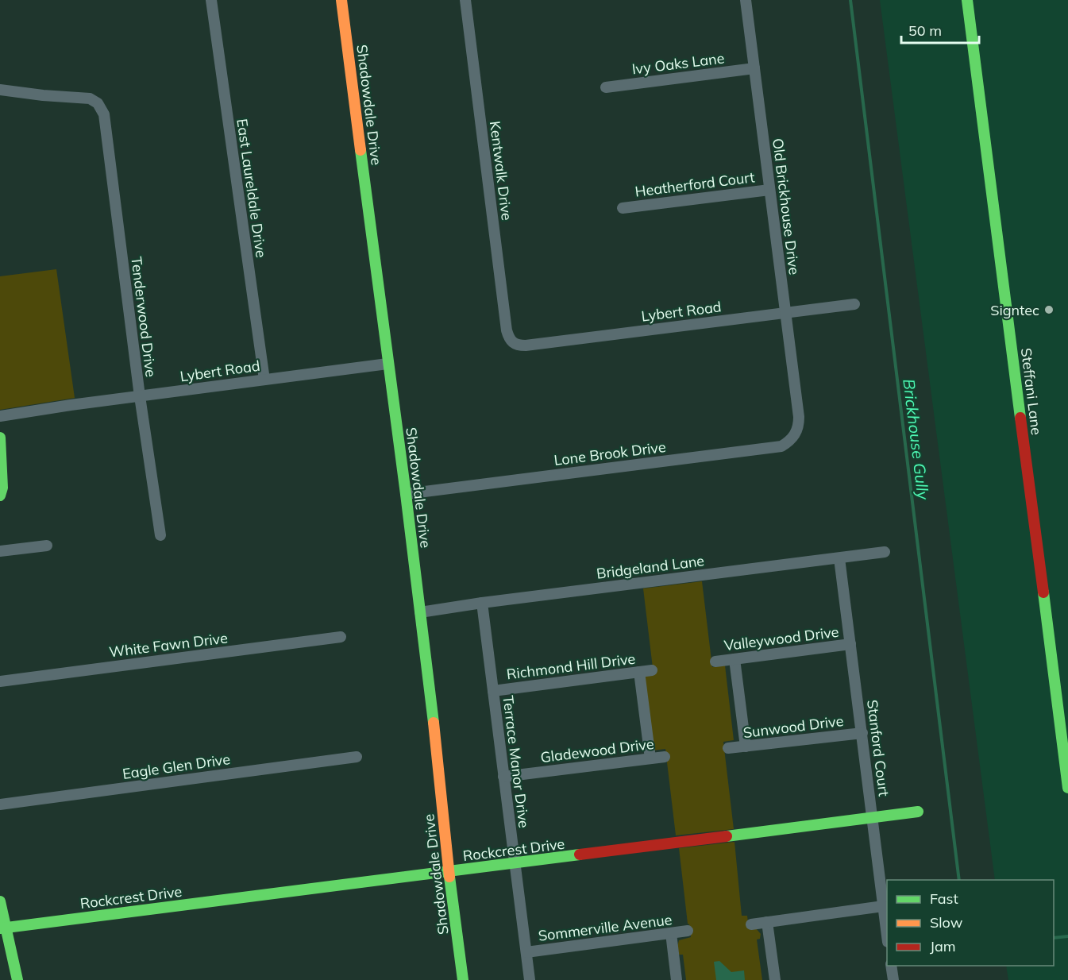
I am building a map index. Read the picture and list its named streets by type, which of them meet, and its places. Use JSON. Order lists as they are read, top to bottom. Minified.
{"streets":{"street":["Ivy Oaks Lane","Shadowdale Drive","Kentwalk Drive","Heatherford Court","East Laureldale Drive","Old Brickhouse Drive","Lybert Road","Tenderwood Drive","Steffani Lane","Lone Brook Drive","Bridgeland Lane","Valleywood Drive","White Fawn Drive","Richmond Hill Drive","Sunwood Drive","Stanford Court","Gladewood Drive","Terrace Manor Drive","Eagle Glen Drive","Rockcrest Drive","Sommerville Avenue"]},"crossings":[["Ivy Oaks Lane","Old Brickhouse Drive"],["Shadowdale Drive","Lybert Road"],["Shadowdale Drive","Lone Brook Drive"],["Shadowdale Drive","Bridgeland Lane"],["Shadowdale Drive","Rockcrest Drive"],["Kentwalk Drive","Lybert Road"],["Heatherford Court","Old Brickhouse Drive"],["East Laureldale Drive","Lybert Road"],["Old Brickhouse Drive","Lybert Road"],["Old Brickhouse Drive","Lone Brook Drive"],["Lybert Road","Tenderwood Drive"],["Bridgeland Lane","Stanford Court"],["Bridgeland Lane","Terrace Manor Drive"],["Valleywood Drive","Stanford Court"],["Richmond Hill Drive","Terrace Manor Drive"],["Sunwood Drive","Stanford Court"],["Stanford Court","Rockcrest Drive"],["Gladewood Drive","Terrace Manor Drive"],["Terrace Manor Drive","Rockcrest Drive"],["Terrace Manor Drive","Sommerville Avenue"]],"water":["Brickhouse Gully"],"places":["Signtec"],"legend":["Fast","Slow","Jam"],"scale_bar":"50 m"}
